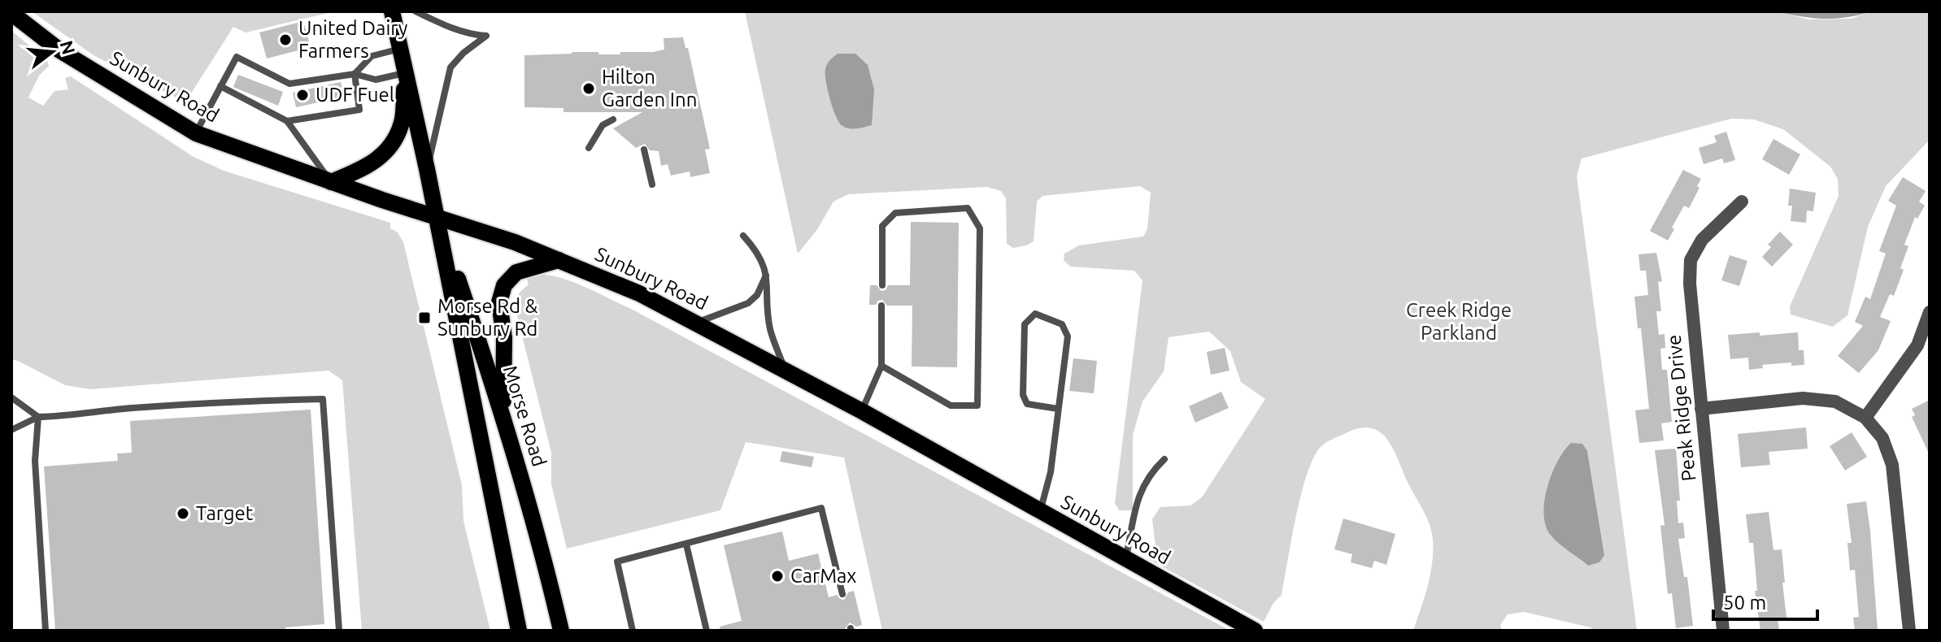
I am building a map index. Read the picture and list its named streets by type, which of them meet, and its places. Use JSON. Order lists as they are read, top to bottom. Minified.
{"streets":{"main road":["Sunbury Road","Morse Road"],"street":["Peak Ridge Drive"]},"crossings":[["Sunbury Road","Morse Road"]],"parks":["Creek Ridge Parkland"],"places":{"other":["United Dairy Farmers","Hilton Garden Inn","UDF Fuel","Target","CarMax"],"transit":["Morse Rd & Sunbury Rd"]},"scale_bar":"50 m","north":"right"}
